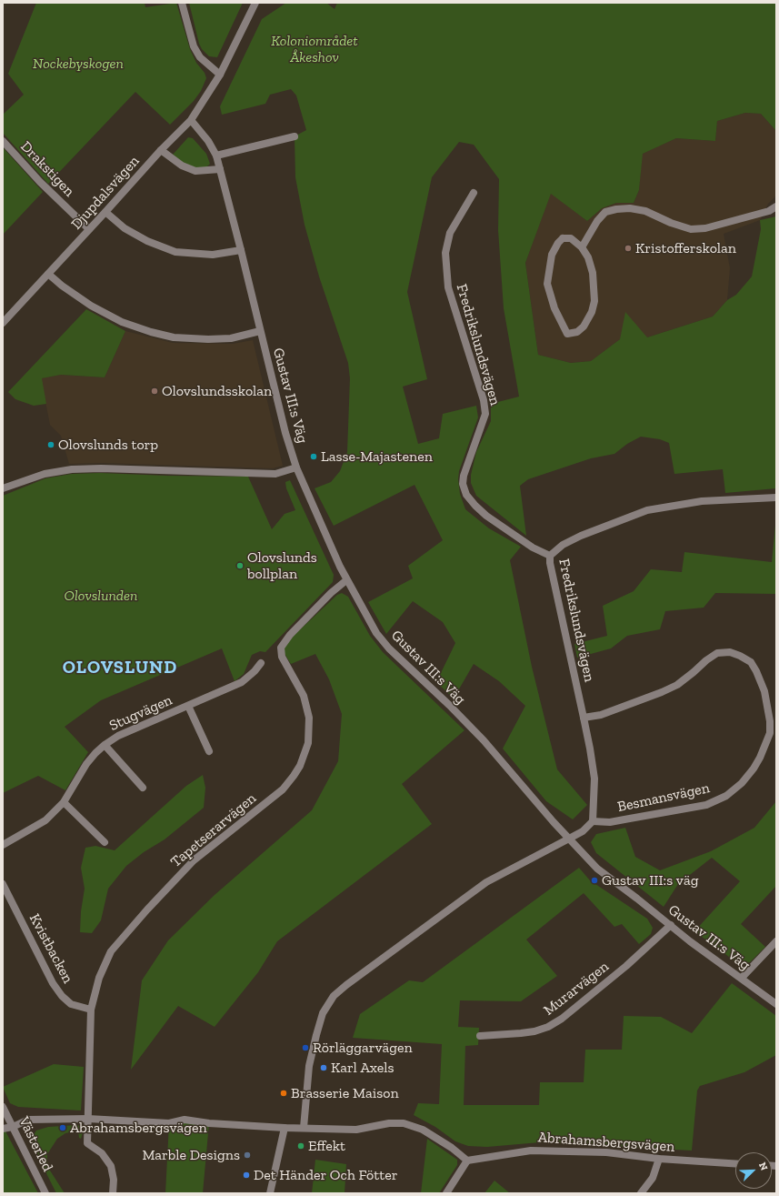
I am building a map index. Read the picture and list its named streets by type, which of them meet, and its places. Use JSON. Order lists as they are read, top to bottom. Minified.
{"streets":{"street":["Drakstigen","Djupdalsvägen","Fredrikslundsvägen","Gustav III:s Väg","Stugvägen","Besmansvägen","Tapetserarvägen","Kvistbacken","Murarvägen","Abrahamsbergsvägen","Västerled"]},"crossings":[["Drakstigen","Djupdalsvägen"],["Djupdalsvägen","Gustav III:s Väg"],["Fredrikslundsvägen","Besmansvägen"],["Gustav III:s Väg","Tapetserarvägen"],["Gustav III:s Väg","Murarvägen"],["Tapetserarvägen","Kvistbacken"]],"districts":["OLOVSLUND"],"parks":["Koloniområdet Åkeshov","Nockebyskogen","Olovslunden"],"places":["Kristofferskolan","Olovslundsskolan","Olovslunds torp","Lasse-Majastenen","Olovslunds bollplan","Gustav III:s väg","Rörläggarvägen","Karl Axels","Brasserie Maison","Abrahamsbergsvägen","Effekt","Marble Designs","Det Händer Och Fötter"],"north":"top right"}
